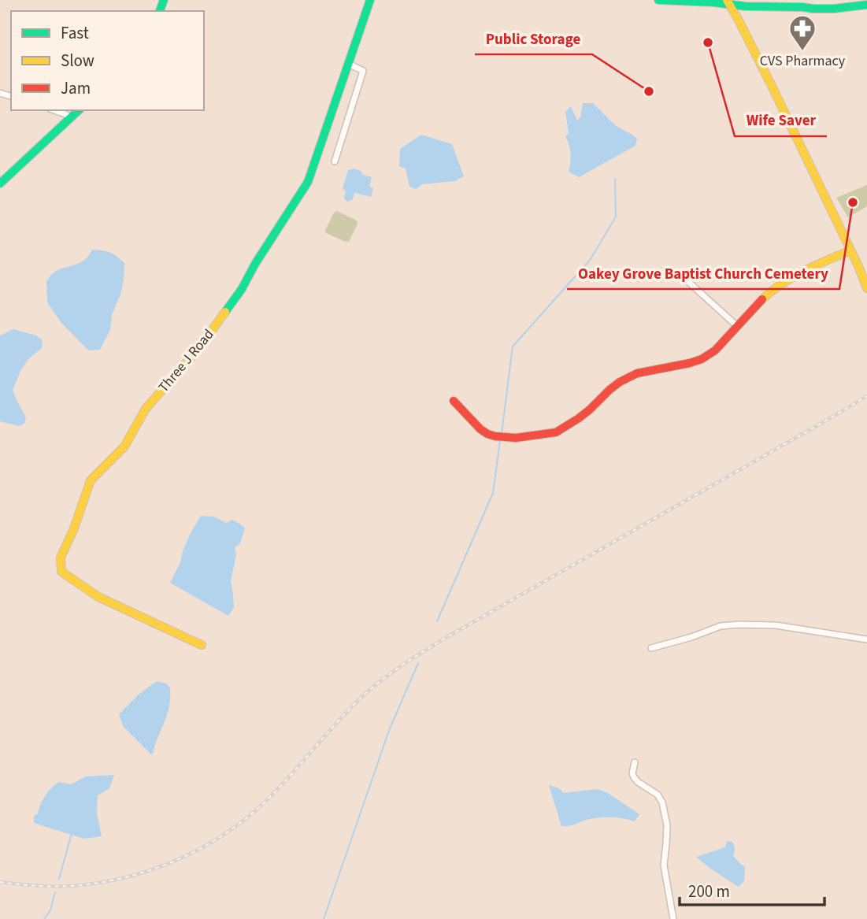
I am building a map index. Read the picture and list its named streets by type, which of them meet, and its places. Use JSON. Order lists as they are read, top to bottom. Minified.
{"streets":{"street":["Three J Road"]},"places":{"other":["Wife Saver","Public Storage","Oakey Grove Baptist Church Cemetery"],"pharmacy":["CVS Pharmacy"]},"legend":["Fast","Slow","Jam"],"scale_bar":"200 m"}
